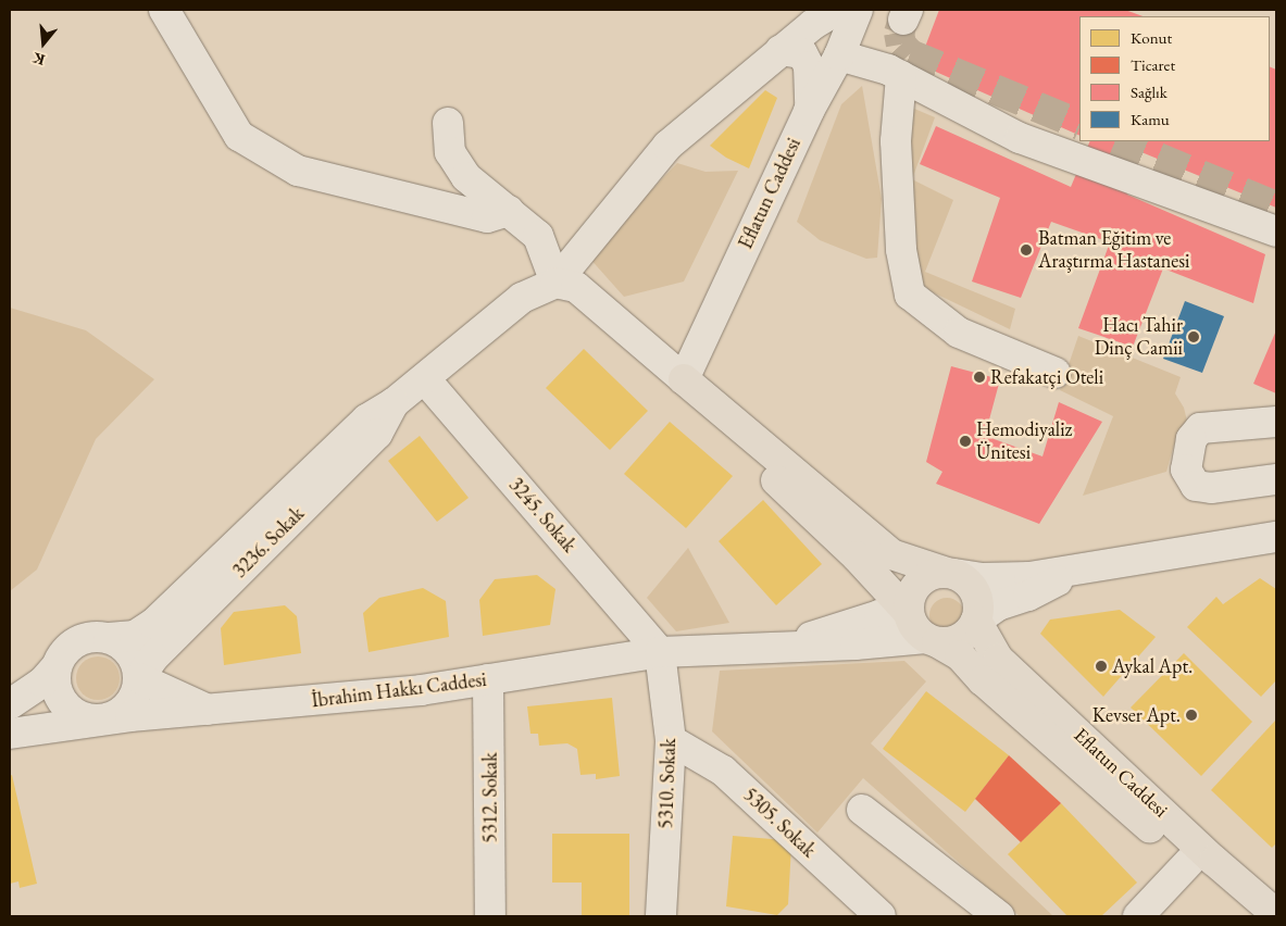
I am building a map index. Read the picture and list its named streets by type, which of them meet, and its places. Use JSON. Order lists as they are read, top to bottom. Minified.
{"streets":{"main road":["Eflatun Caddesi"],"street":["3245. Sokak","3236. Sokak","İbrahim Hakkı Caddesi","5310. Sokak","5312. Sokak","5305. Sokak"]},"crossings":[["3245. Sokak","3236. Sokak"],["3245. Sokak","İbrahim Hakkı Caddesi"],["3245. Sokak","5310. Sokak"],["3236. Sokak","İbrahim Hakkı Caddesi"],["İbrahim Hakkı Caddesi","5310. Sokak"],["İbrahim Hakkı Caddesi","5312. Sokak"],["5310. Sokak","5305. Sokak"]],"places":["Batman Eğitim ve Araştırma Hastanesi","Hacı Tahir Dinç Camii","Refakatçi Oteli","Hemodiyaliz Ünitesi","Aykal Apt.","Kevser Apt."],"legend":["Konut","Ticaret","Sağlık","Kamu"],"north":"bottom"}
